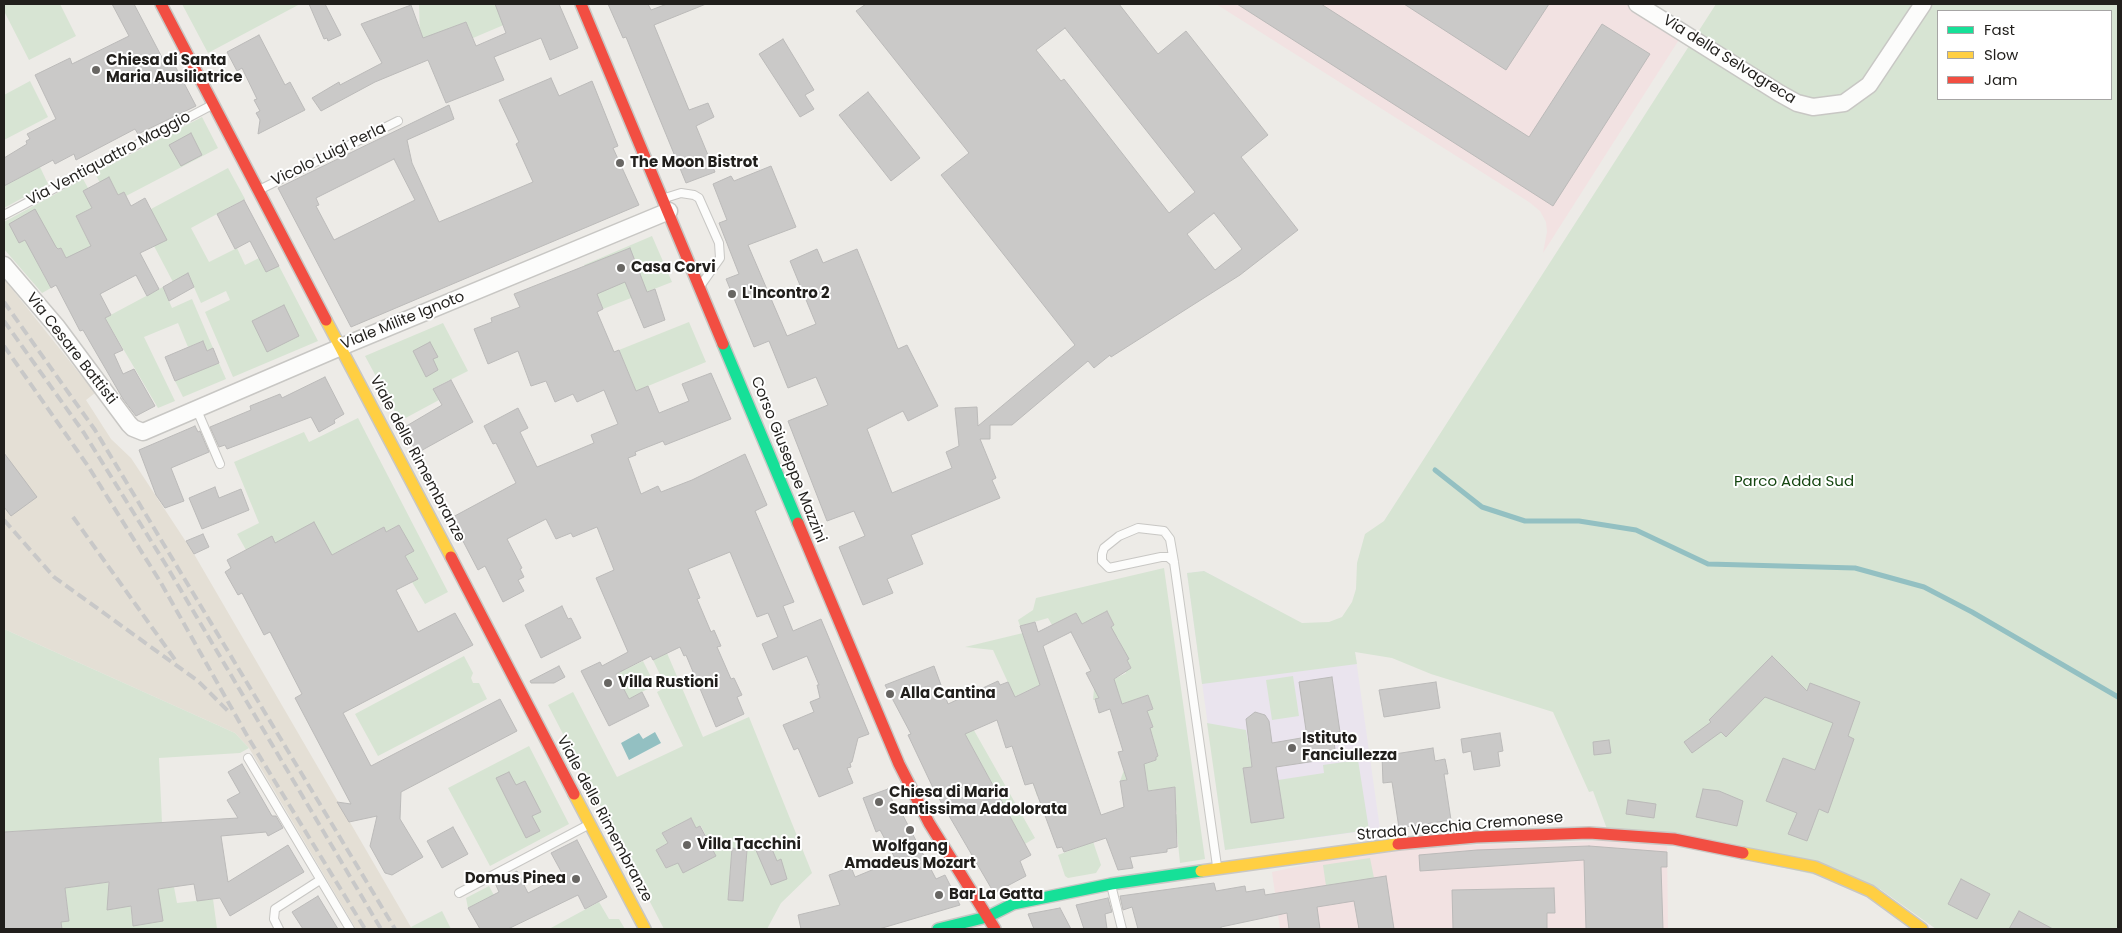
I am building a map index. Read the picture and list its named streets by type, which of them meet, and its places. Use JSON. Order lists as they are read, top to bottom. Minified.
{"streets":{"street":["Via della Selvagreca","Viale Milite Ignoto","Via Cesare Battisti","Viale delle Rimembranze","Corso Giuseppe Mazzini","Strada Vecchia Cremonese"],"lane":["Vicolo Luigi Perla","Via Ventiquattro Maggio"]},"crossings":[["Vicolo Luigi Perla","Viale delle Rimembranze"],["Via Ventiquattro Maggio","Viale delle Rimembranze"],["Viale Milite Ignoto","Via Cesare Battisti"],["Viale Milite Ignoto","Viale delle Rimembranze"],["Viale Milite Ignoto","Corso Giuseppe Mazzini"],["Corso Giuseppe Mazzini","Strada Vecchia Cremonese"]],"parks":["Parco Adda Sud"],"places":["Chiesa di Santa Maria Ausiliatrice","The Moon Bistrot","Casa Corvi","L'Incontro 2","Villa Rustioni","Alla Cantina","Istituto Fanciullezza","Chiesa di Maria Santissima Addolorata","Wolfgang Amadeus Mozart","Villa Tacchini","Domus Pinea","Bar La Gatta"],"legend":["Fast","Slow","Jam"]}
